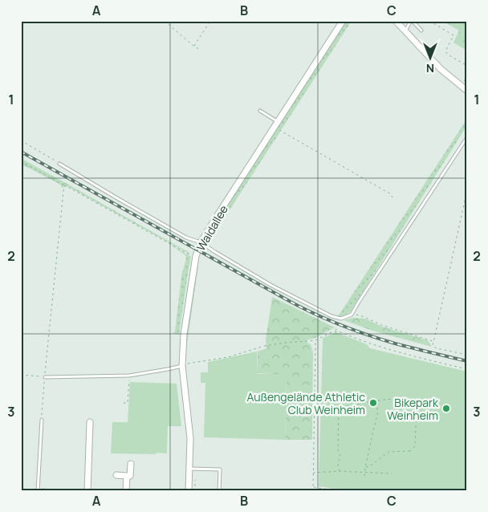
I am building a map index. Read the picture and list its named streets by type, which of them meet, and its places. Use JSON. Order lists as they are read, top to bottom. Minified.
{"streets":{"street":["Waidallee"]},"places":["Außengelände Athletic Club Weinheim","Bikepark Weinheim"],"north":"bottom","grid":{"columns":["A","B","C"],"rows":["1","2","3"]}}
